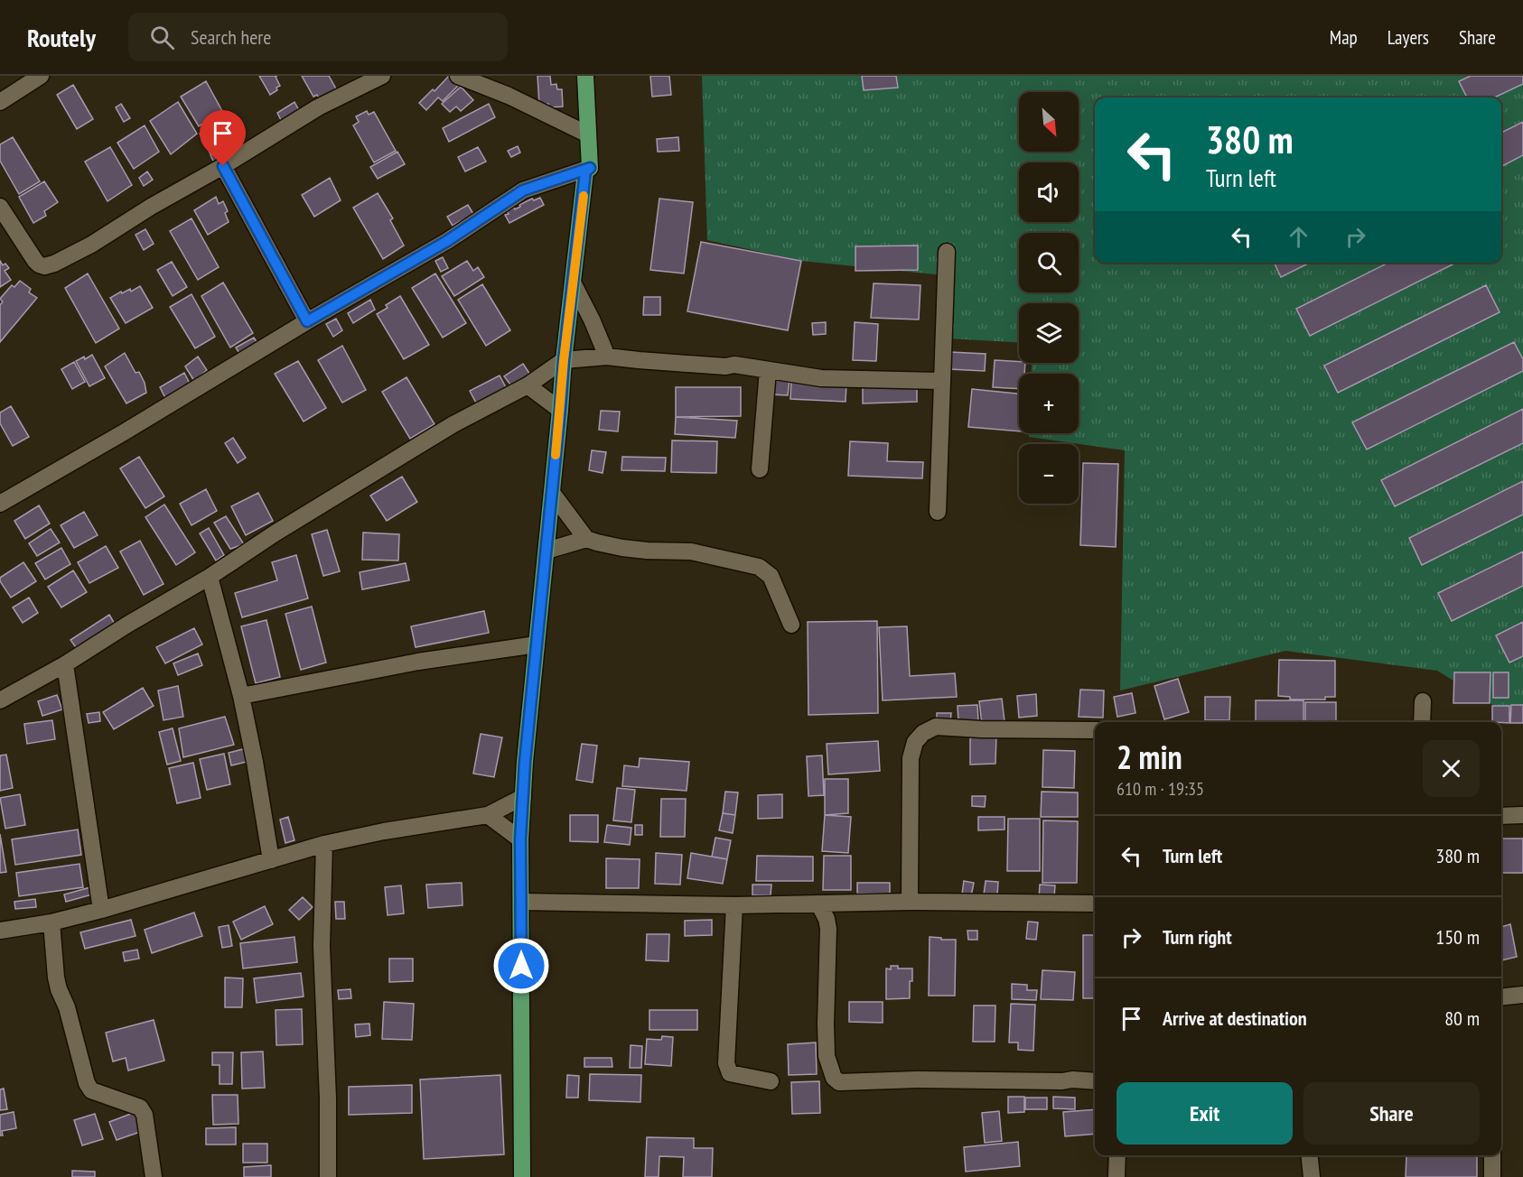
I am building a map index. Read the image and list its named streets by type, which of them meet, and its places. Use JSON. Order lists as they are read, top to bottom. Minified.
{"north":"bottom right","page":{"header":"Routely","search":"Search here","nav":["Map","Layers","Share"],"map_buttons":["+","−"],"turn":["380 m","Turn left"],"heading":["2 min","610 m · 19:35"],"list":[{"name":"Turn left","value":"380 m"},{"name":"Turn right","value":"150 m"},{"name":"Arrive at destination","value":"80 m"}],"buttons":["Exit","Share"]}}
